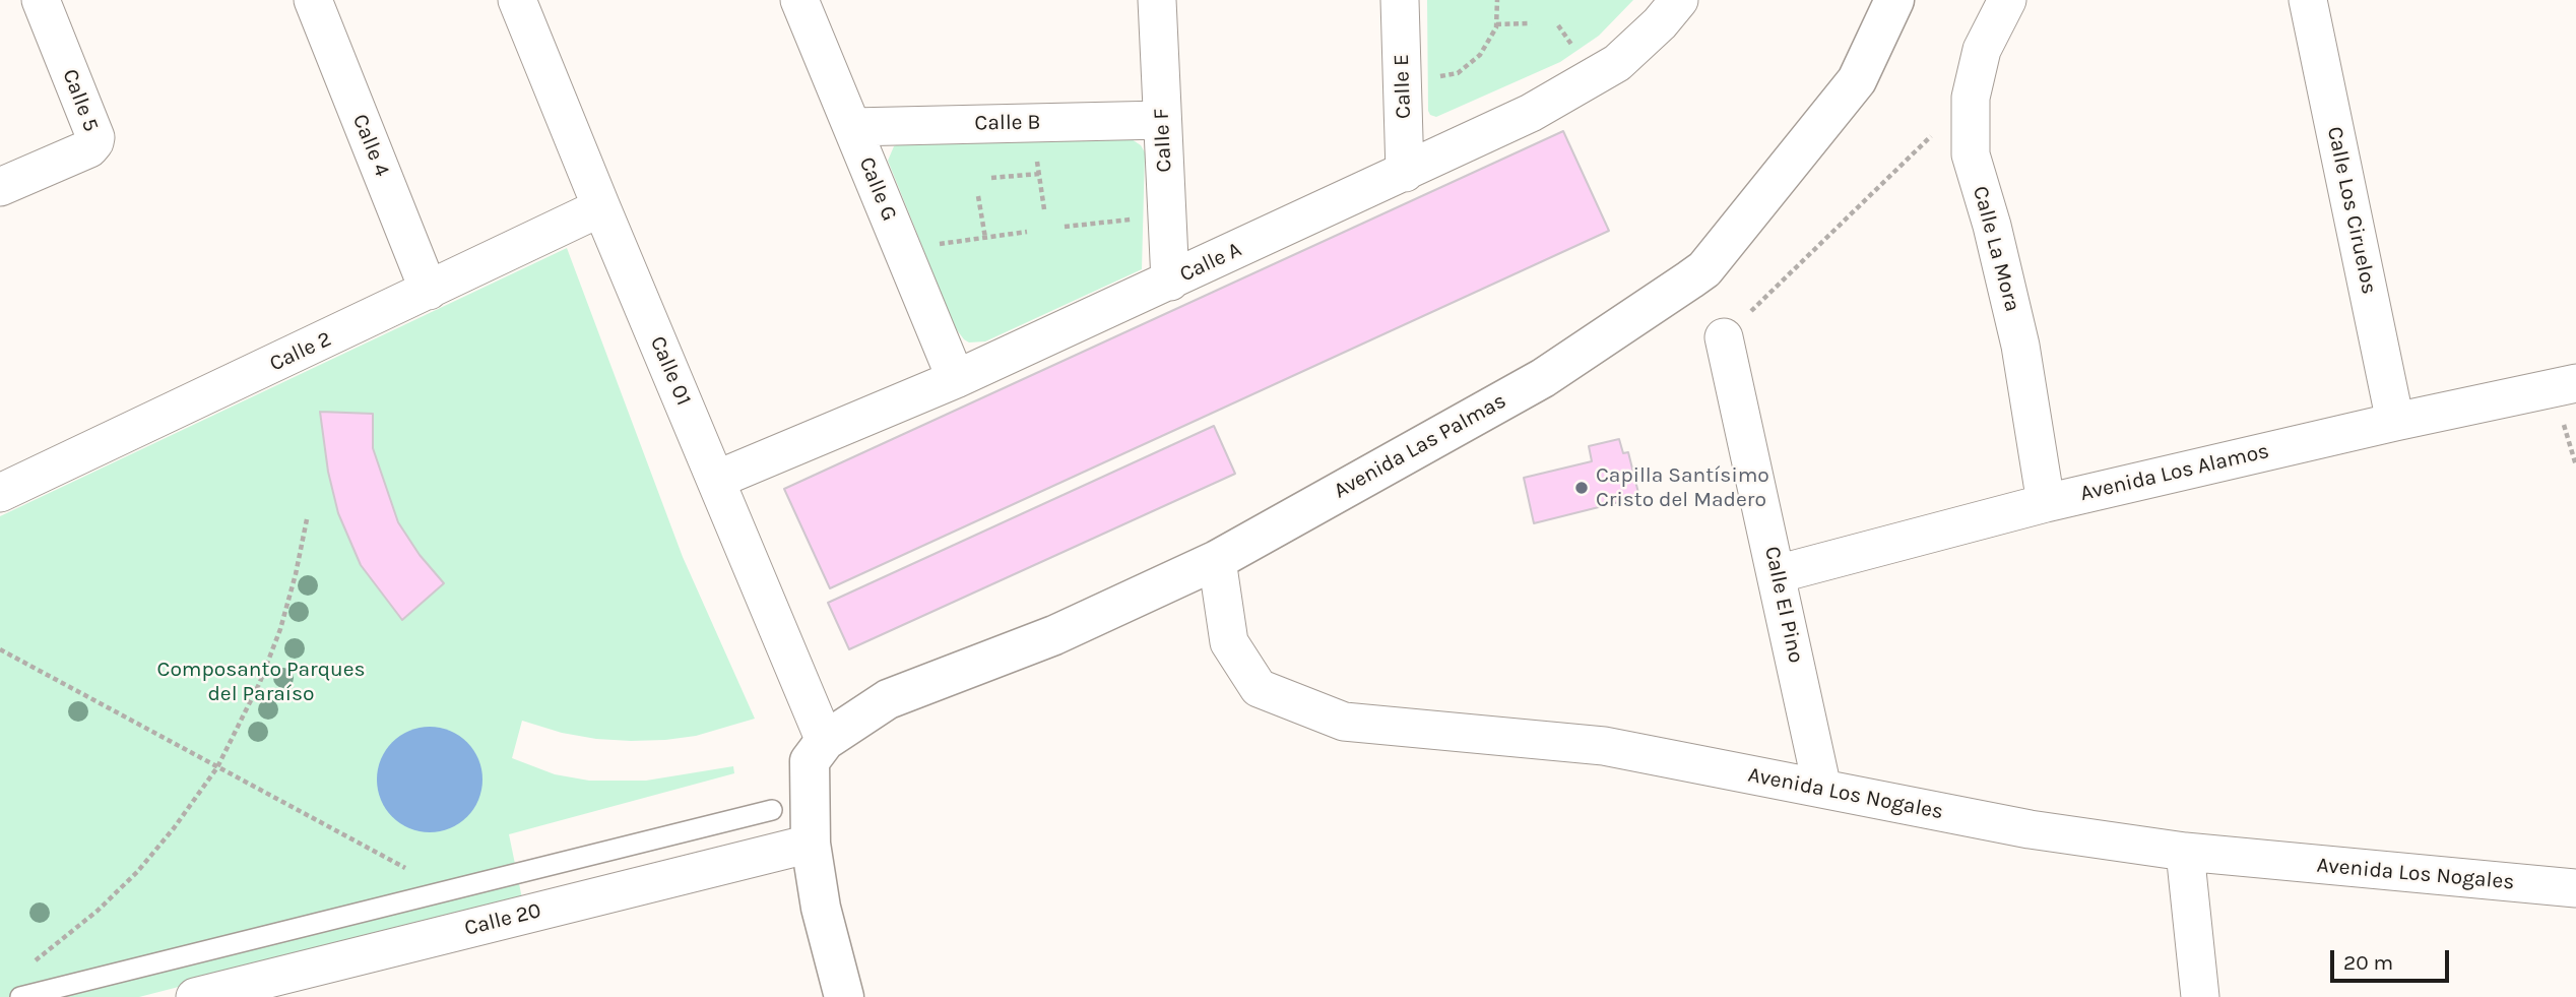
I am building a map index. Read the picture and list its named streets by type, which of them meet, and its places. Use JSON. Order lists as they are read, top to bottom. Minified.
{"streets":{"main road":["Avenida Las Palmas"],"street":["Calle E","Calle 5","Calle B","Calle F","Calle 4","Calle G","Calle Los Ciruelos","Calle La Mora","Calle A","Calle 2","Calle 01","Avenida Los Alamos","Calle El Pino","Avenida Los Nogales","Calle 20"]},"crossings":[["Calle E","Calle A"],["Calle B","Calle F"],["Calle B","Calle G"],["Calle F","Calle A"],["Calle 4","Calle 2"],["Calle G","Calle A"],["Calle Los Ciruelos","Avenida Los Alamos"],["Calle La Mora","Avenida Los Alamos"],["Calle A","Calle 01"],["Calle 2","Calle 01"],["Calle 01","Avenida Las Palmas"],["Avenida Las Palmas","Avenida Los Nogales"],["Avenida Los Alamos","Calle El Pino"],["Calle El Pino","Avenida Los Nogales"]],"parks":["Composanto Parques del Paraíso"],"places":["Capilla Santísimo Cristo del Madero"],"scale_bar":"20 m"}
